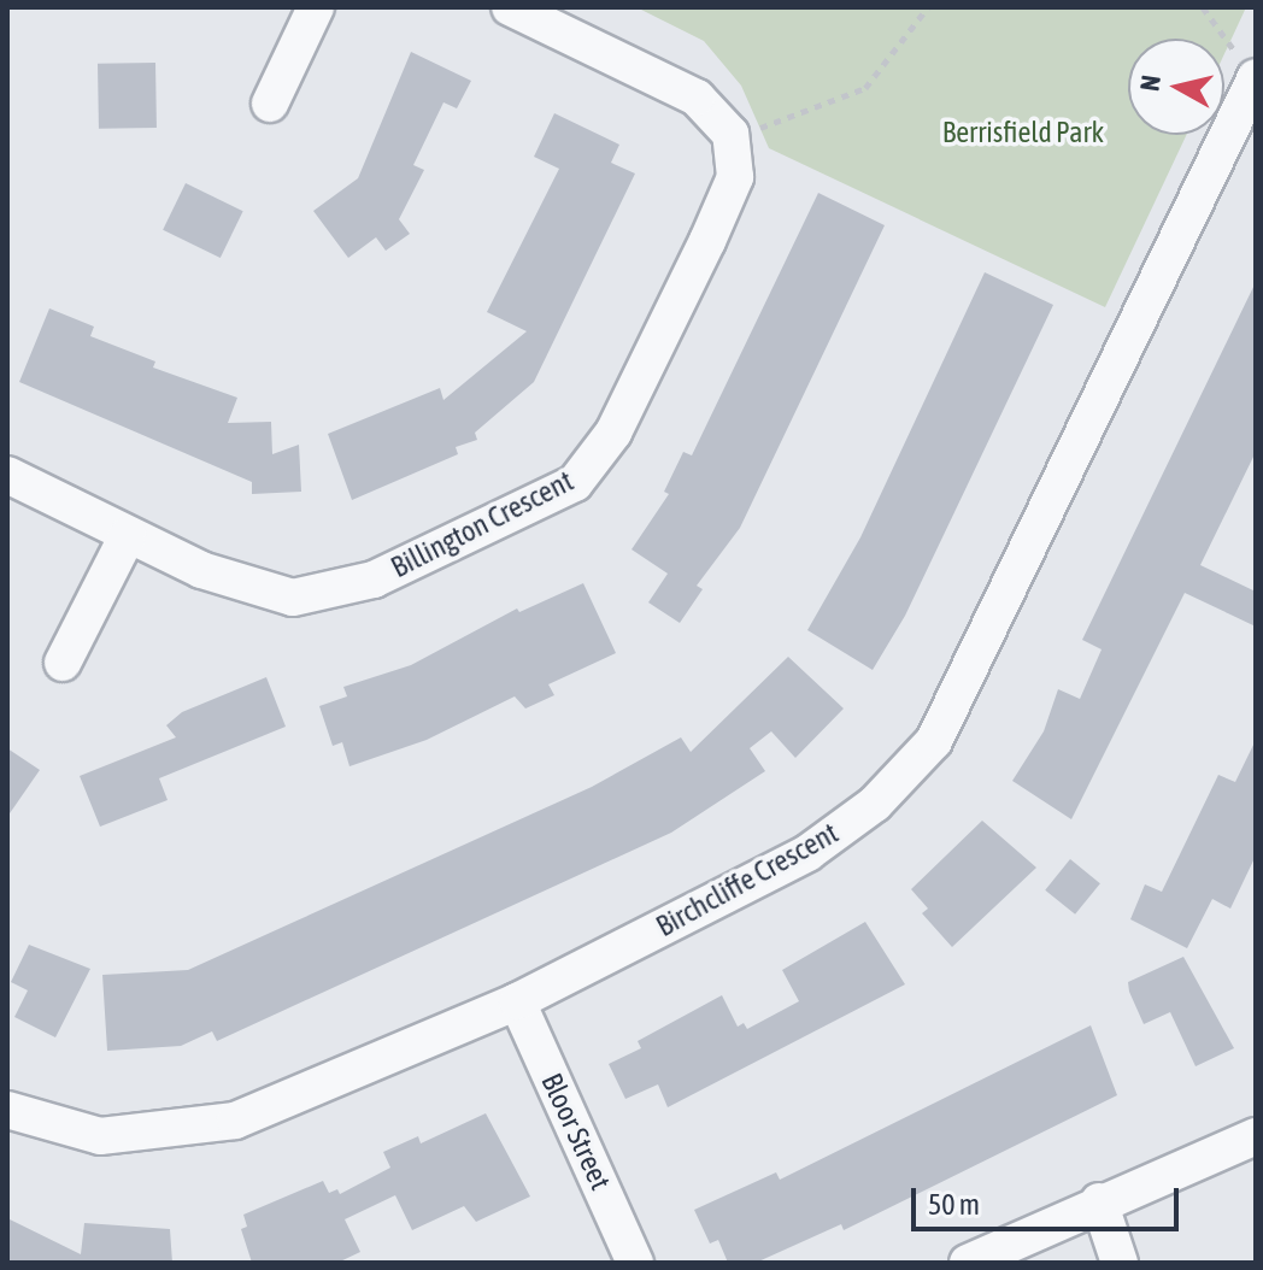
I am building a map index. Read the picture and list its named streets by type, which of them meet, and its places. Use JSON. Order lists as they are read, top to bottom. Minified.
{"streets":{"street":["Billington Crescent","Birchcliffe Crescent","Bloor Street"]},"crossings":[["Birchcliffe Crescent","Bloor Street"]],"parks":["Berrisfield Park"],"scale_bar":"50 m","north":"left"}
